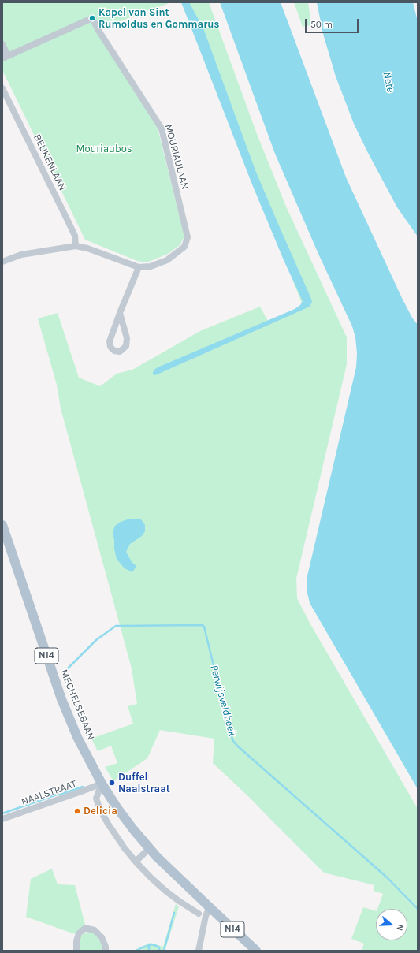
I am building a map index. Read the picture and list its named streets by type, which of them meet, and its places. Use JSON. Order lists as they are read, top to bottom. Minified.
{"streets":{"main road":["N14","MECHELSEBAAN"],"street":["MOURIAULAAN","BEUKENLAAN","NAALSTRAAT"]},"crossings":[["MOURIAULAAN","BEUKENLAAN"],["MECHELSEBAAN","NAALSTRAAT"]],"water":["Nete","Perwijsveldbeek"],"parks":["Mouriaubos"],"places":["Kapel van Sint Rumoldus en Gommarus","Duffel Naalstraat","Delicia"],"scale_bar":"50 m","north":"right"}
